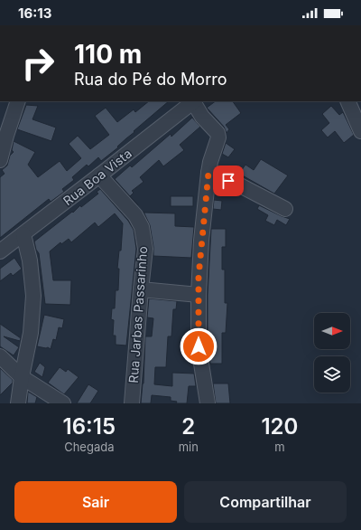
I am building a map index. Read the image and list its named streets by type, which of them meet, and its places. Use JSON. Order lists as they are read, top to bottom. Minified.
{"streets":{"street":["Rua Boa Vista","Rua Jarbas Passarinho"]},"crossings":[["Rua Boa Vista","Rua Jarbas Passarinho"]],"north":"right","page":{"status":"16:13","turn":["110 m","Rua do Pé do Morro"],"eta":["16:15","Chegada","2","min","120","m"],"buttons":["Sair","Compartilhar"]}}
